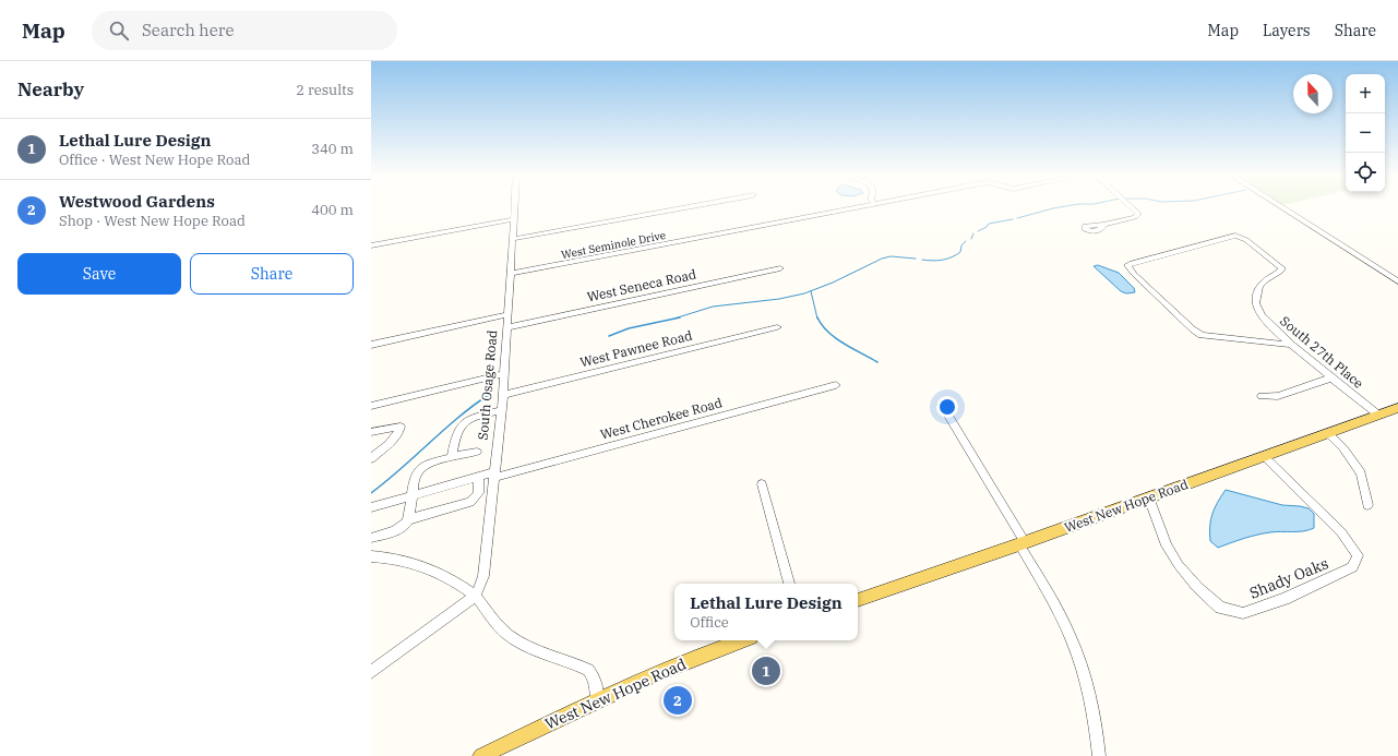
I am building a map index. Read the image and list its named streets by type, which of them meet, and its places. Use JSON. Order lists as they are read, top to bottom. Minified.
{"streets":{"main road":["West New Hope Road"],"street":["West Seminole Drive","West Seneca Road","West Pawnee Road","South 27th Place","South Osage Road","West Cherokee Road","Shady Oaks"]},"crossings":[["West Seminole Drive","South Osage Road"],["West Seneca Road","South Osage Road"],["West Pawnee Road","South Osage Road"],["South 27th Place","West New Hope Road"],["South Osage Road","West Cherokee Road"],["West New Hope Road","Shady Oaks"]],"north":"top","page":{"header":"Map","search":"Search here","nav":["Map","Layers","Share"],"heading":["Nearby","2 results"],"map_buttons":["+","−"],"list":[{"mark":"1","name":"Lethal Lure Design","note":"Office · West New Hope Road","value":"340 m"},{"mark":"2","name":"Westwood Gardens","note":"Shop · West New Hope Road","value":"400 m"}],"buttons":["Save","Share"],"popup":["Lethal Lure Design","Office"],"pins":["1","2"]}}
